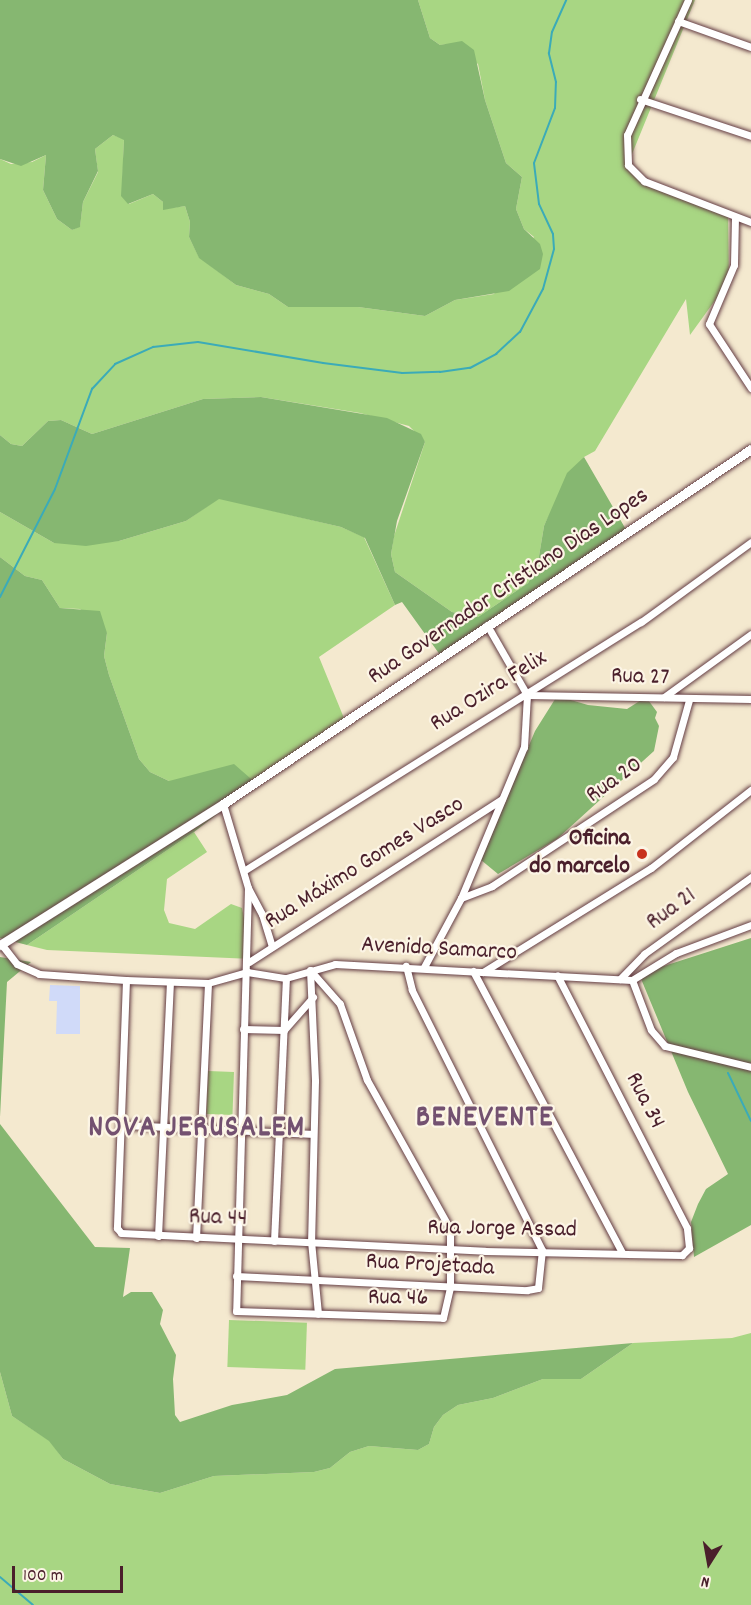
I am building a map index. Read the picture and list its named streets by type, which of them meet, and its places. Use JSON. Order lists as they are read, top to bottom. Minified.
{"streets":{"street":["Rua Governador Cristiano Dias Lopes","Rua 27","Rua Ozira Felix","Rua 20","Rua Máximo Gomes Vasco","Rua 21","Avenida Samarco","Rua 34","Rua 44","Rua Jorge Assad","Rua Projetada","Rua 46"]},"crossings":[["Rua 27","Rua Ozira Felix"],["Rua 27","Rua 20"],["Rua 21","Avenida Samarco"],["Avenida Samarco","Rua 34"],["Avenida Samarco","Rua 46"],["Rua 34","Rua Jorge Assad"],["Rua 44","Rua Jorge Assad"],["Rua Jorge Assad","Rua Projetada"],["Rua Jorge Assad","Rua 46"],["Rua Projetada","Rua 46"]],"districts":["BENEVENTE","NOVA JERUSALEM"],"places":["Oficina do marcelo"],"scale_bar":"100 m","north":"bottom"}
